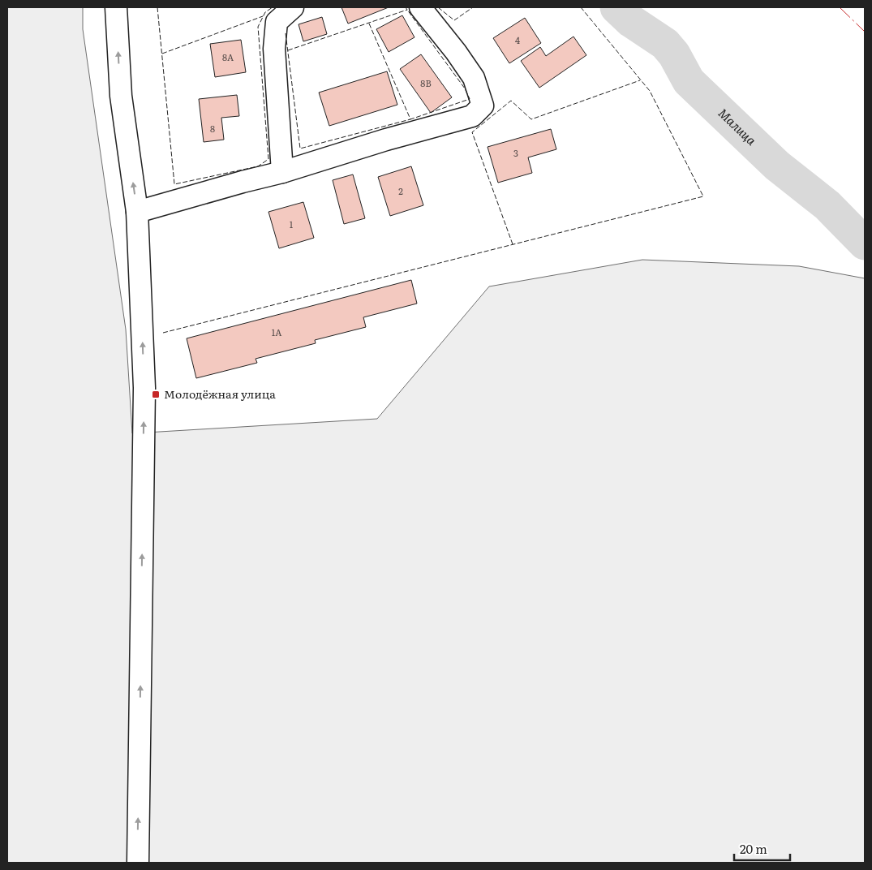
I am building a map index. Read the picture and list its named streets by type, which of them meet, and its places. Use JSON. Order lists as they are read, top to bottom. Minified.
{"water":["Малица"],"places":{"transit":["Молодёжная улица"]},"house_numbers":["4","8А","8В","8","3","2","1","1А"],"scale_bar":"20 m"}
